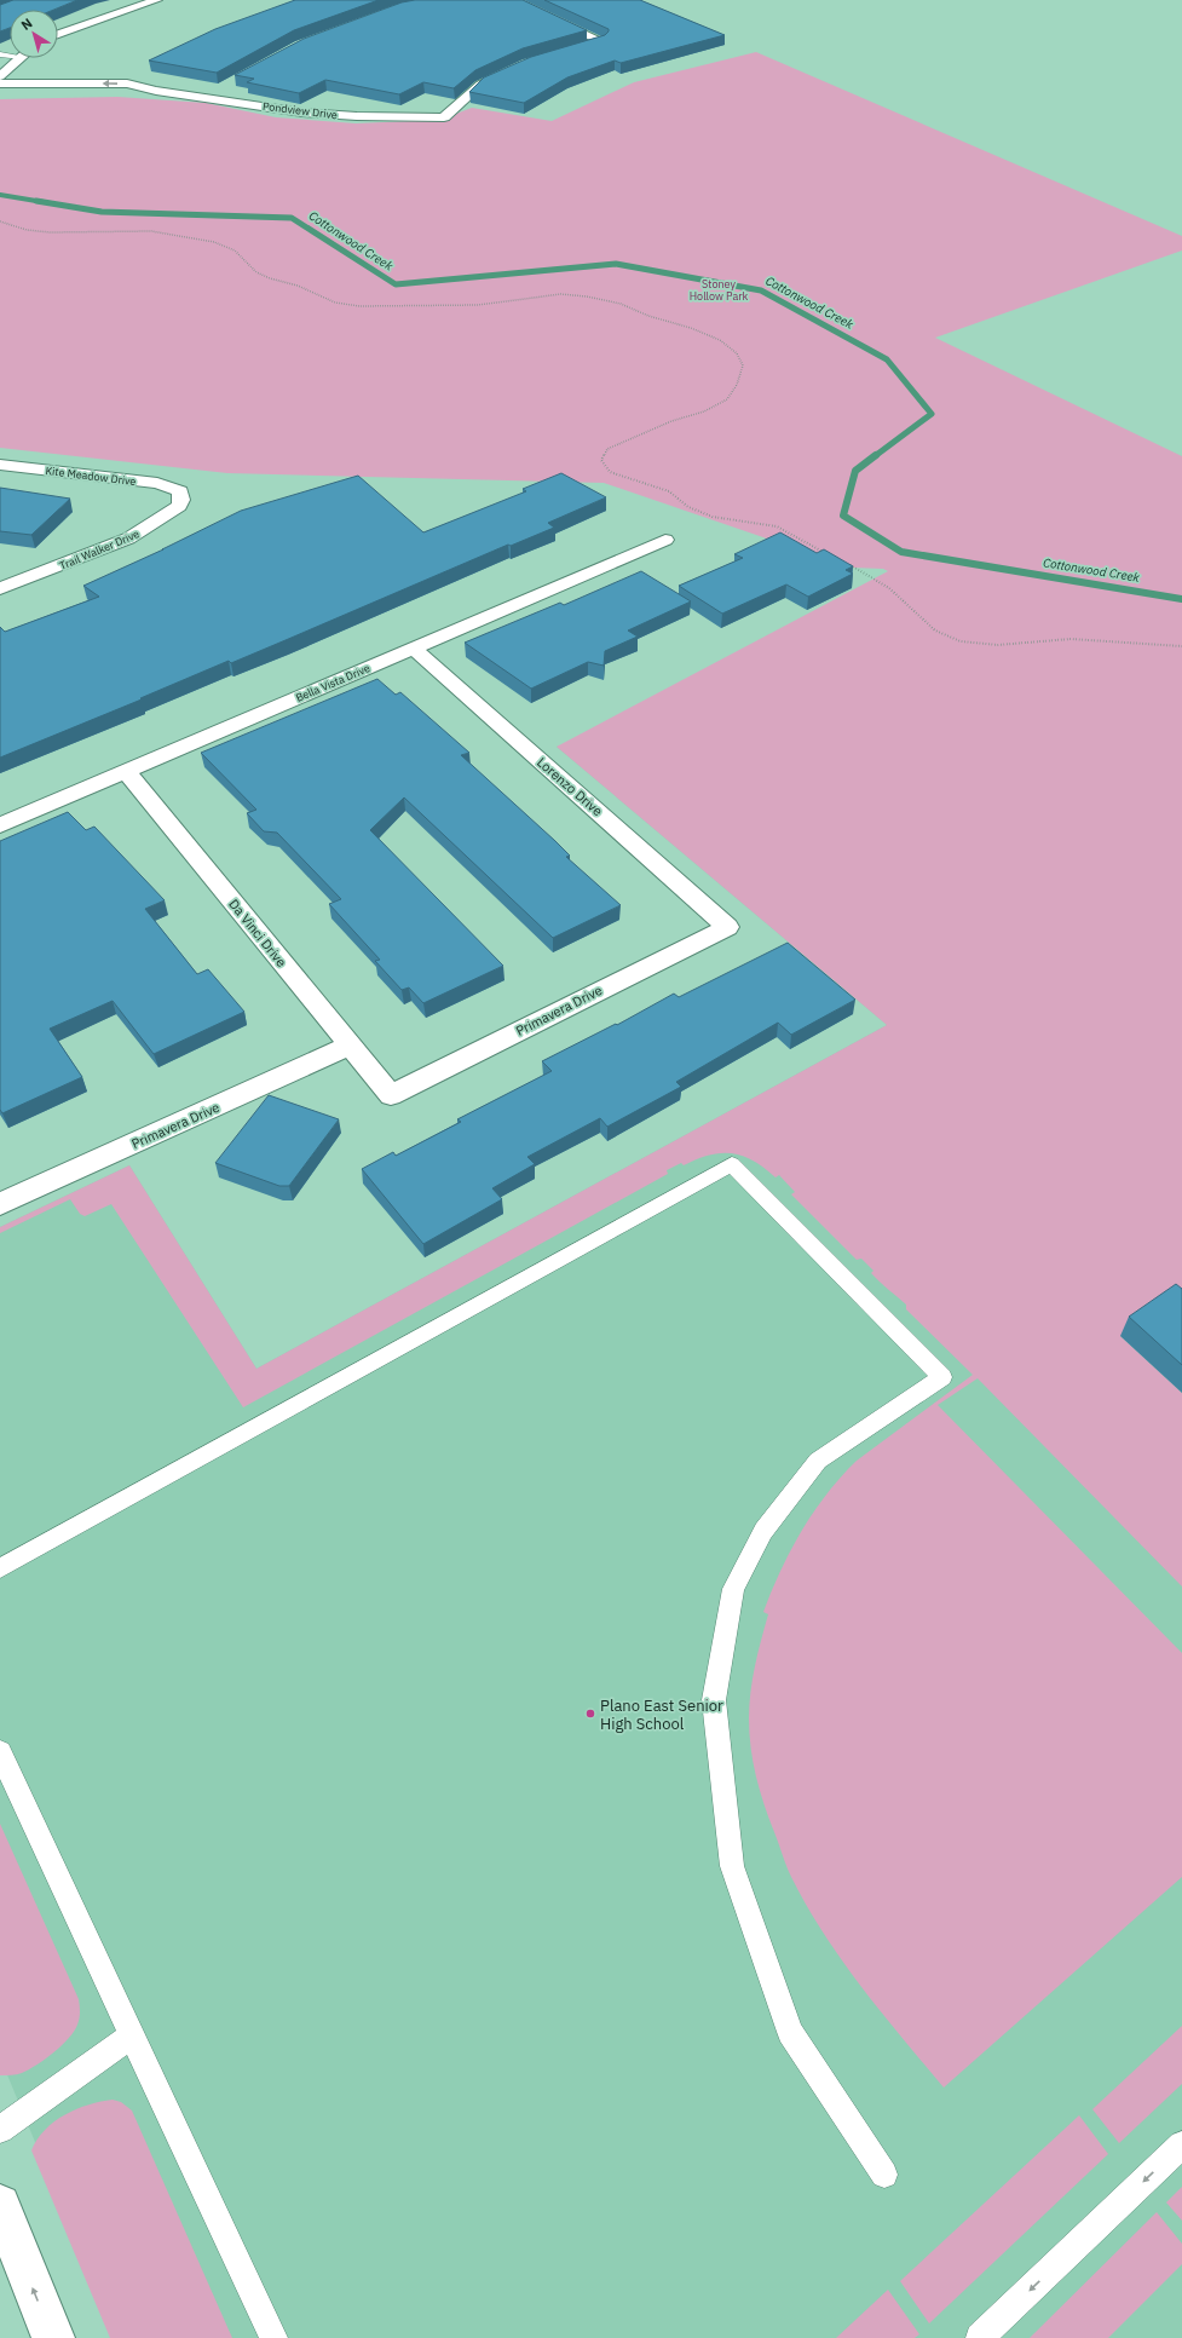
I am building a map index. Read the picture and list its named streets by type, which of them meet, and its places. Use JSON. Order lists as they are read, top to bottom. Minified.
{"streets":{"street":["Pondview Drive","Kite Meadow Drive","Trail Walker Drive","Bella Vista Drive","Lorenzo Drive","Da Vinci Drive","Primavera Drive"]},"crossings":[["Kite Meadow Drive","Trail Walker Drive"],["Bella Vista Drive","Lorenzo Drive"],["Bella Vista Drive","Da Vinci Drive"],["Lorenzo Drive","Primavera Drive"],["Da Vinci Drive","Primavera Drive"]],"water":["Cottonwood Creek"],"parks":["Stoney Hollow Park"],"places":["Plano East Senior High School"],"north":"top left"}
